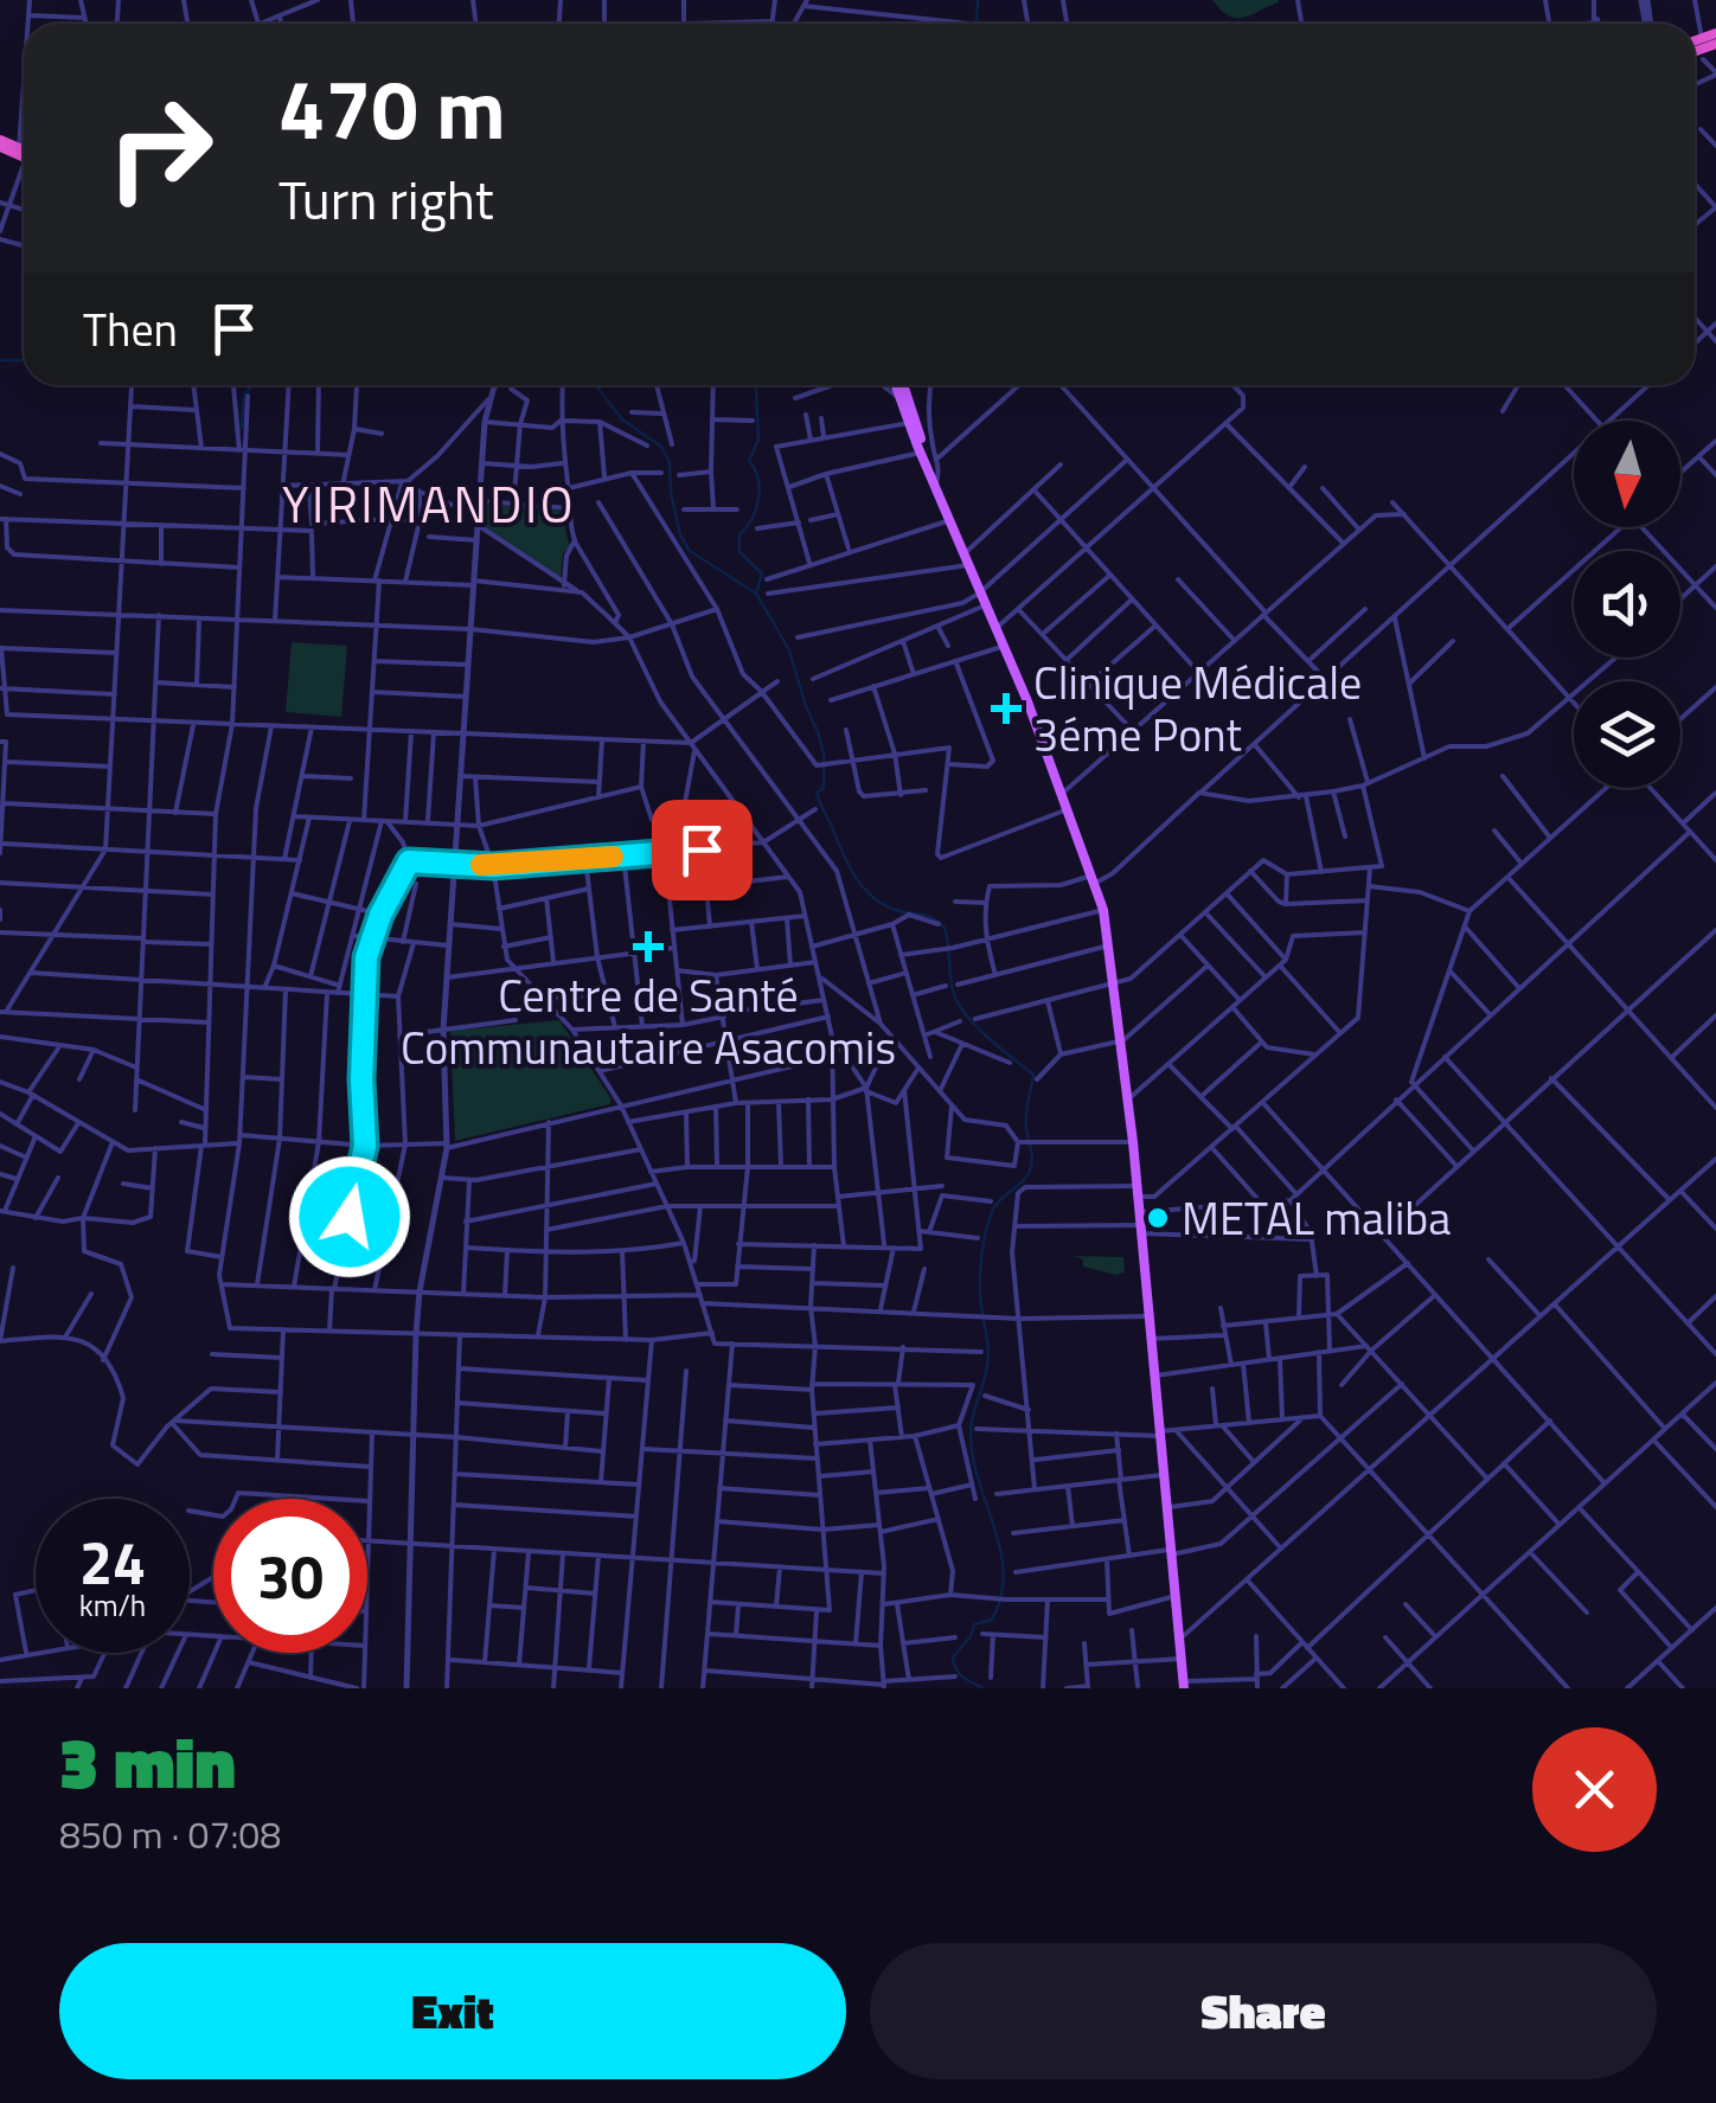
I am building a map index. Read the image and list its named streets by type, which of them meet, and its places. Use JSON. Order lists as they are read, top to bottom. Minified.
{"districts":["YIRIMANDIO"],"places":{"health":["Clinique Médicale 3éme Pont","Centre de Santé Communautaire Asacomis"],"other":["METAL maliba"]},"north":"bottom","page":{"turn":["470 m","Turn right"],"then":"Then","speed":"24 km/h","limit":"30","heading":["3 min","850 m · 07:08"],"buttons":["Exit","Share"]}}
